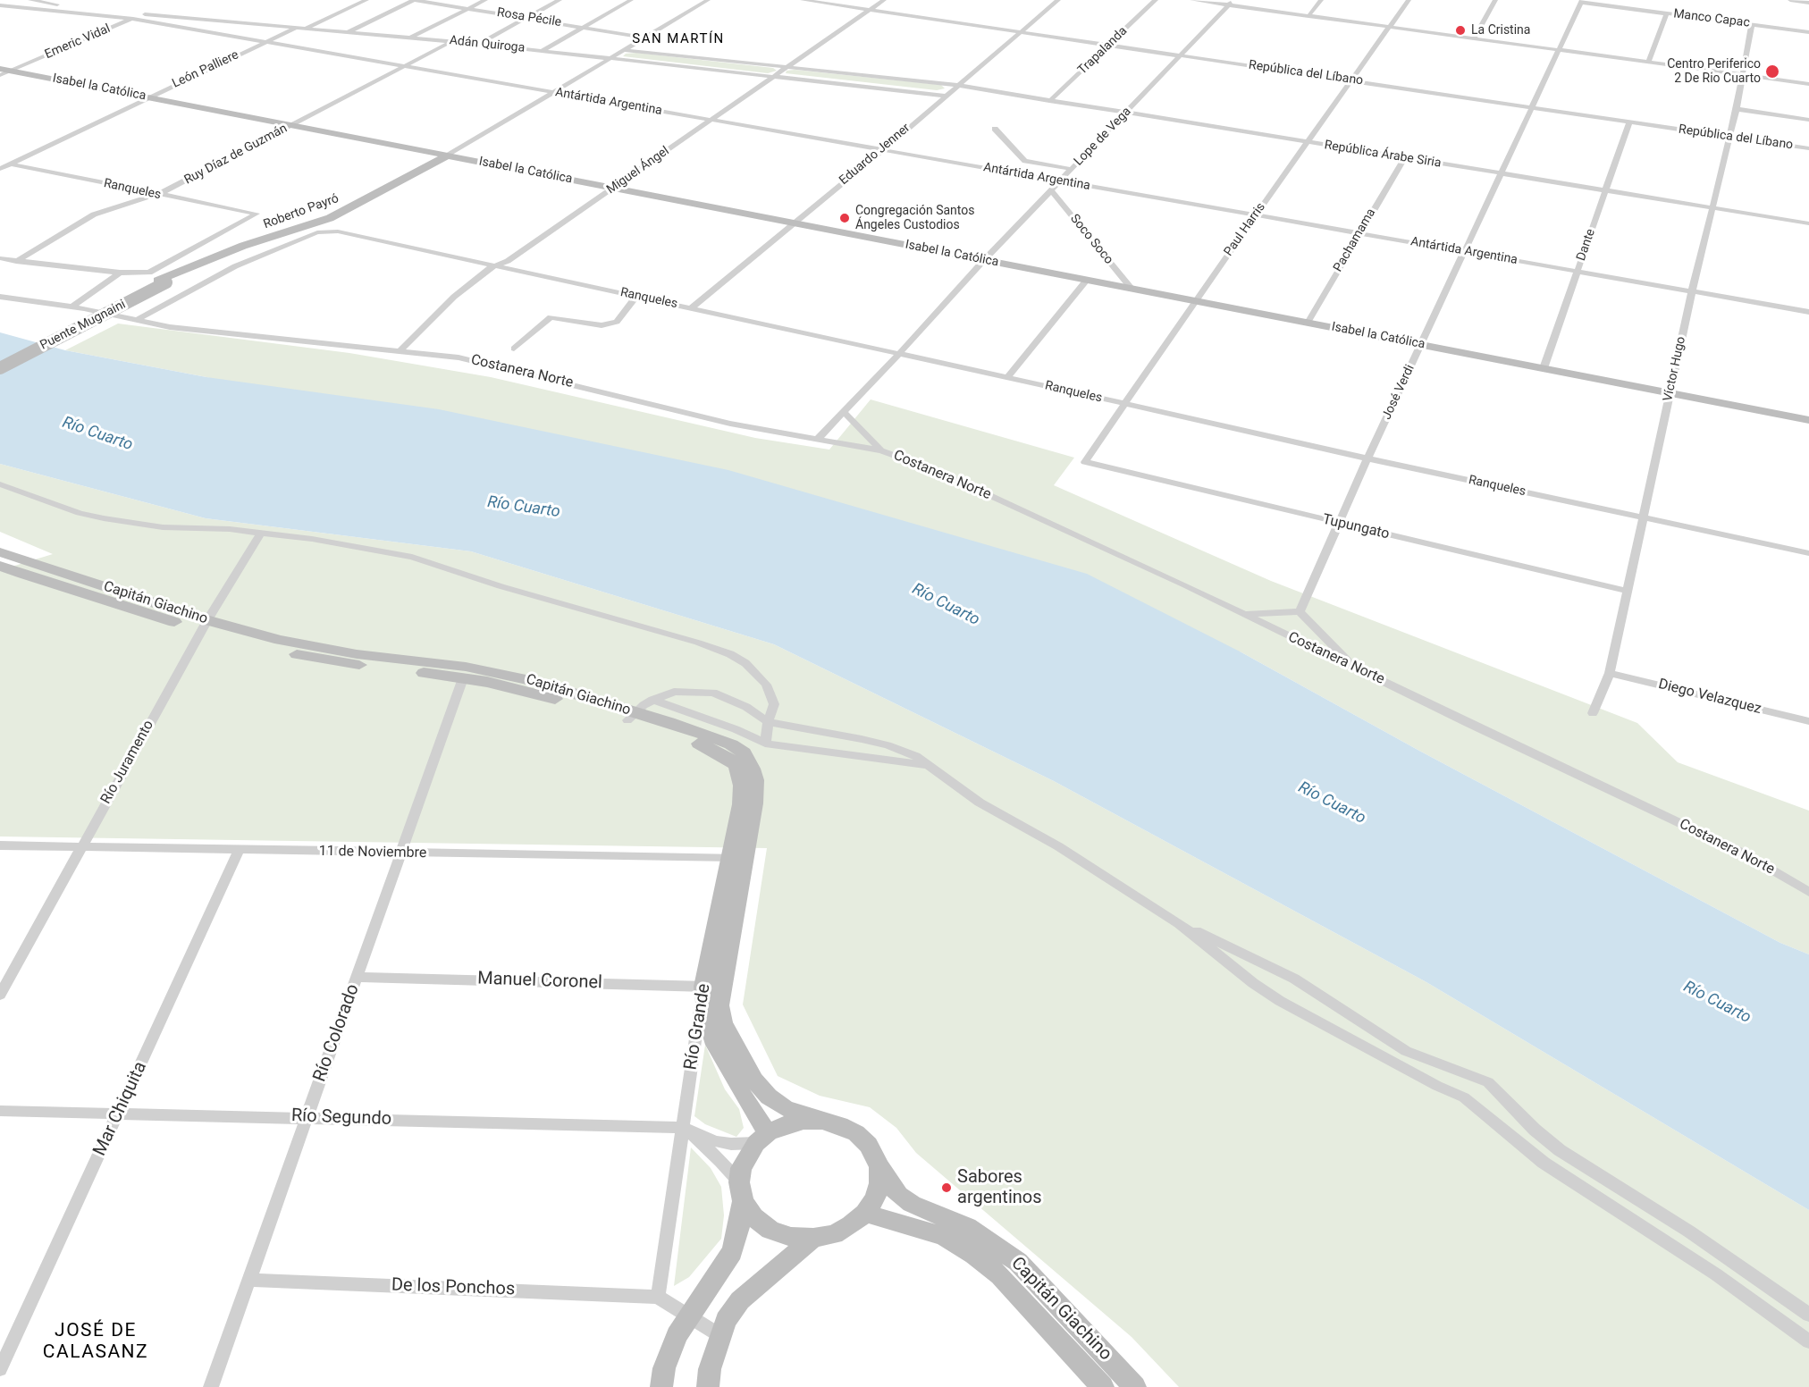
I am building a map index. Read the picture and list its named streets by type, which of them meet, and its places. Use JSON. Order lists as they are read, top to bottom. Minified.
{"streets":{"main road":["Isabel la Católica","Roberto Payró","Puente Mugnaini","Capitán Giachino","Río Grande"],"street":["Rosa Pécile","Manco Capac","Emeric Vidal","Adán Quiroga","Trapalanda","León Palliere","República del Líbano","Antártida Argentina","Lope de Vega","Ruy Díaz de Guzmán","Eduardo Jenner","República Árabe Siria","Miguel Ángel","Ranqueles","Paul Harris","Soco Soco","Pachamama","Dante","Víctor Hugo","Costanera Norte","José Verdi","Tupungato","Diego Velazquez","Río Juramento","11 de Noviembre","Manuel Coronel","Río Colorado","Mar Chiquita","Río Segundo","De los Ponchos"]},"crossings":[["Rosa Pécile","Roberto Payró"],["Manco Capac","Víctor Hugo"],["Manco Capac","José Verdi"],["Emeric Vidal","Adán Quiroga"],["Emeric Vidal","Isabel la Católica"],["Adán Quiroga","León Palliere"],["Adán Quiroga","Antártida Argentina"],["Adán Quiroga","Ruy Díaz de Guzmán"],["Adán Quiroga","Eduardo Jenner"],["Adán Quiroga","Miguel Ángel"],["Adán Quiroga","Roberto Payró"],["Trapalanda","República del Líbano"],["Trapalanda","República Árabe Siria"],["León Palliere","Isabel la Católica"],["León Palliere","Antártida Argentina"],["León Palliere","Ranqueles"],["República del Líbano","Lope de Vega"],["República del Líbano","Eduardo Jenner"],["República del Líbano","Miguel Ángel"],["República del Líbano","Paul Harris"],["República del Líbano","Dante"],["República del Líbano","Víctor Hugo"],["República del Líbano","José Verdi"],["Isabel la Católica","Lope de Vega"],["Isabel la Católica","Ruy Díaz de Guzmán"],["Isabel la Católica","Eduardo Jenner"],["Isabel la Católica","Miguel Ángel"],["Isabel la Católica","Roberto Payró"],["Isabel la Católica","Paul Harris"],["Isabel la Católica","Soco Soco"],["Isabel la Católica","Pachamama"],["Isabel la Católica","Dante"],["Isabel la Católica","Víctor Hugo"],["Isabel la Católica","José Verdi"],["Antártida Argentina","Lope de Vega"],["Antártida Argentina","Ruy Díaz de Guzmán"],["Antártida Argentina","Eduardo Jenner"],["Antártida Argentina","Miguel Ángel"],["Antártida Argentina","Roberto Payró"],["Antártida Argentina","Paul Harris"],["Antártida Argentina","Pachamama"],["Antártida Argentina","Dante"],["Antártida Argentina","Víctor Hugo"],["Antártida Argentina","José Verdi"],["Lope de Vega","República Árabe Siria"],["Lope de Vega","Ranqueles"],["Lope de Vega","Soco Soco"],["Lope de Vega","Costanera Norte"],["Ruy Díaz de Guzmán","Ranqueles"],["Eduardo Jenner","República Árabe Siria"],["Eduardo Jenner","Ranqueles"],["República Árabe Siria","Paul Harris"],["República Árabe Siria","Pachamama"],["República Árabe Siria","Dante"],["República Árabe Siria","Víctor Hugo"],["República Árabe Siria","José Verdi"],["Miguel Ángel","Ranqueles"],["Miguel Ángel","Costanera Norte"],["Ranqueles","Paul Harris"],["Ranqueles","Soco Soco"],["Ranqueles","Víctor Hugo"],["Ranqueles","Costanera Norte"],["Ranqueles","José Verdi"],["Roberto Payró","Puente Mugnaini"],["Paul Harris","Tupungato"],["Víctor Hugo","Tupungato"],["Víctor Hugo","Diego Velazquez"],["José Verdi","Tupungato"],["Capitán Giachino","Río Juramento"],["Capitán Giachino","11 de Noviembre"],["Capitán Giachino","Río Grande"],["Capitán Giachino","Río Colorado"],["Río Juramento","11 de Noviembre"],["11 de Noviembre","Río Grande"],["11 de Noviembre","Río Colorado"],["11 de Noviembre","Mar Chiquita"],["Manuel Coronel","Río Grande"],["Manuel Coronel","Río Colorado"],["Río Grande","Río Segundo"],["Río Grande","De los Ponchos"],["Río Colorado","Río Segundo"],["Río Colorado","De los Ponchos"],["Mar Chiquita","Río Segundo"]],"districts":["SAN MARTÍN","JOSÉ DE CALASANZ"],"water":["Río Cuarto"],"places":["La Cristina","Centro Periferico 2 De Rio Cuarto","Congregación Santos Ángeles Custodios","Sabores argentinos"]}
